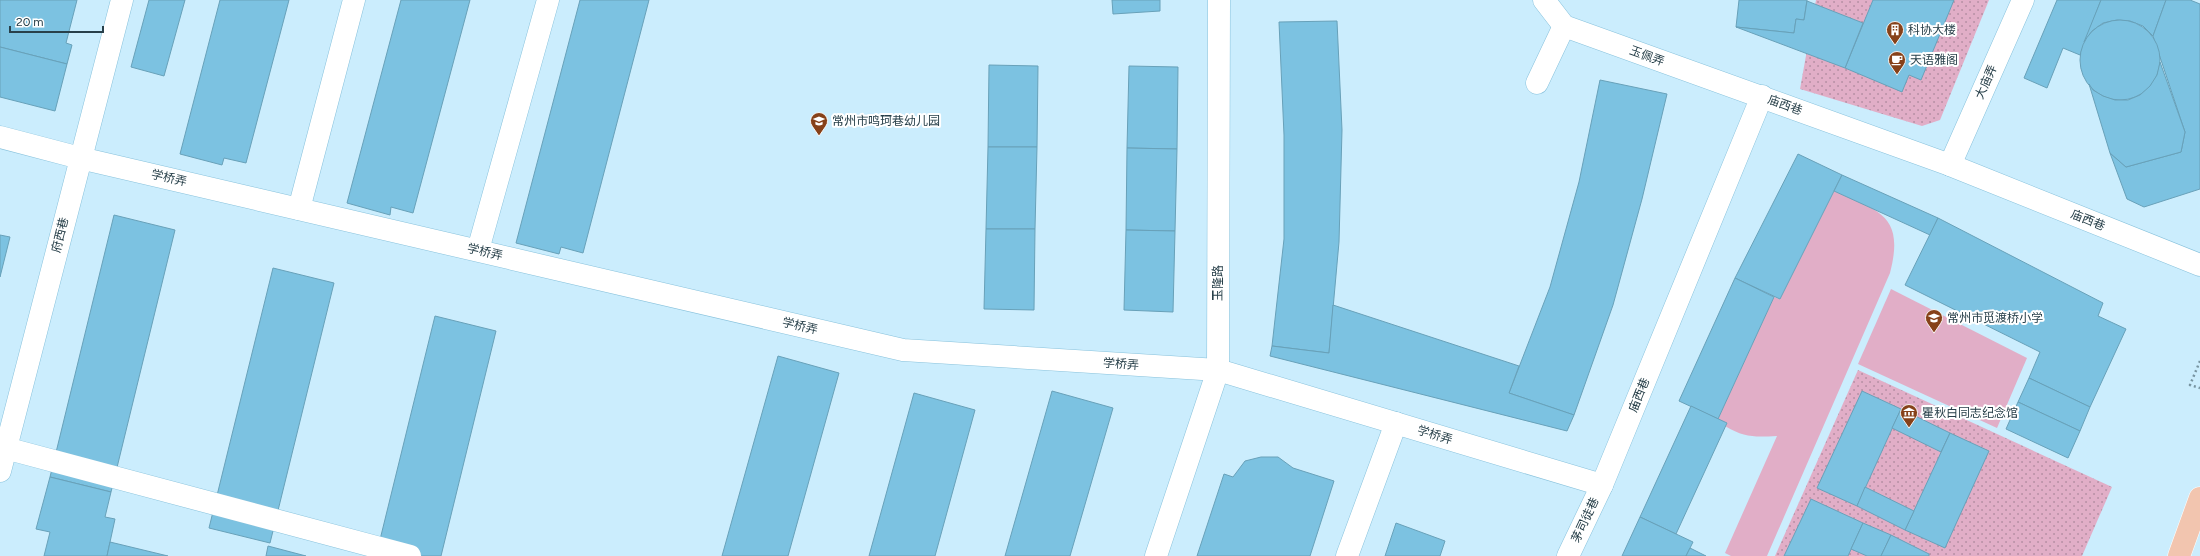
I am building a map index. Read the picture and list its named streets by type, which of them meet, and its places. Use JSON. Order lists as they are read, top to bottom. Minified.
{"streets":{"street":["玉佩弄","大庙弄","庙西巷","学桥弄","府西巷","玉隆路","茅司徒巷"]},"crossings":[["玉佩弄","庙西巷"],["大庙弄","庙西巷"],["庙西巷","学桥弄"],["庙西巷","茅司徒巷"],["学桥弄","府西巷"],["学桥弄","玉隆路"],["学桥弄","茅司徒巷"]],"places":{"building":["科协大楼"],"cafe":["天语雅阁"],"school or university":["常州市鸣珂巷幼儿园","常州市觅渡桥小学"],"museum":["瞿秋白同志纪念馆"]},"scale_bar":"20 m"}
